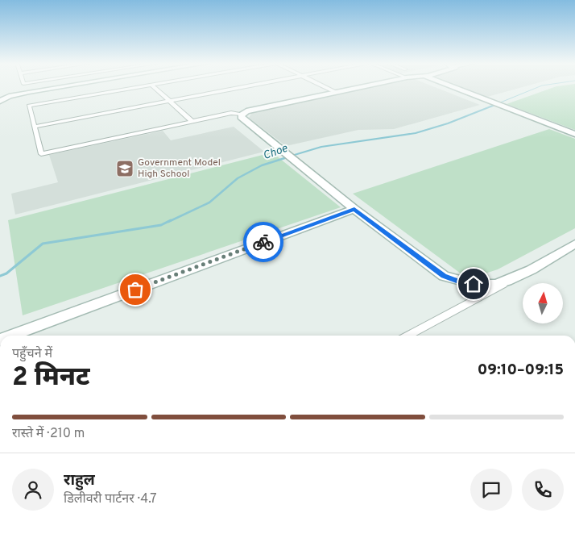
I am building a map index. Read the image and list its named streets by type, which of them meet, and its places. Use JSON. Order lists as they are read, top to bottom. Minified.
{"water":["Choe"],"places":{"school or university":["Government Model High School"]},"north":"top","page":{"heading":["2 मिनट","पहुँचने में","09:10–09:15"],"panel":["राहुल","डिलीवरी पार्टनर · 4.7"],"bar":"रास्ते में · 210 m"}}
